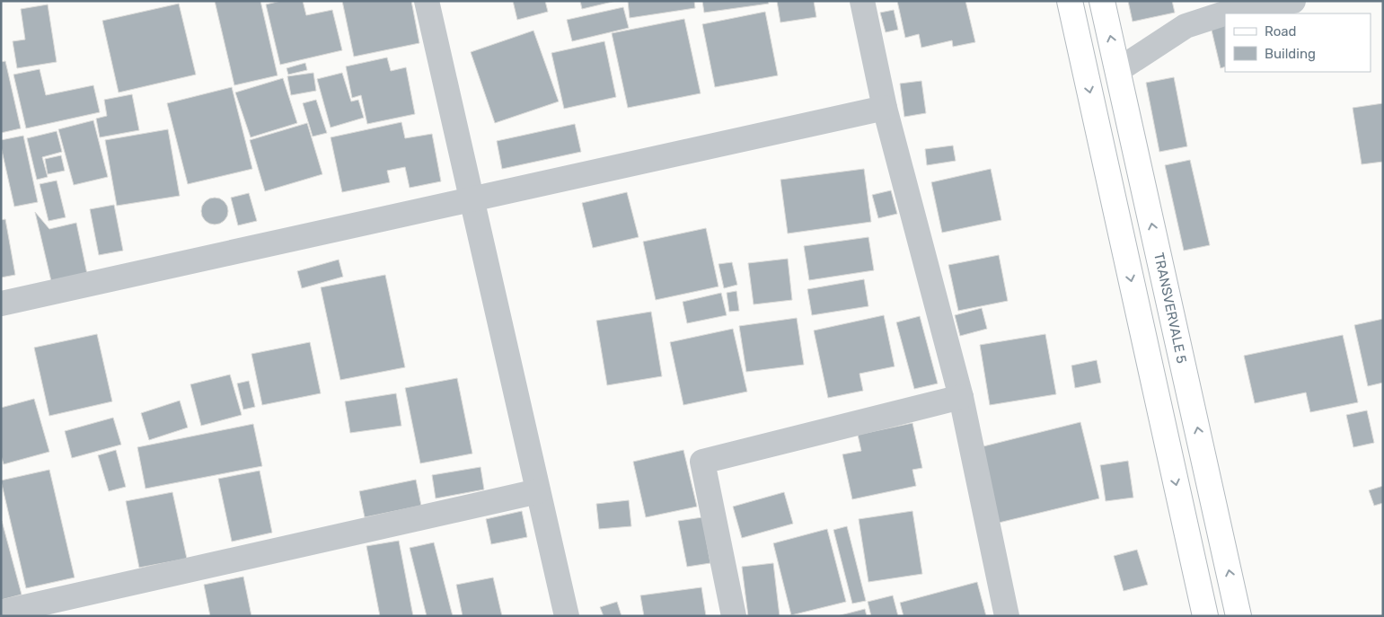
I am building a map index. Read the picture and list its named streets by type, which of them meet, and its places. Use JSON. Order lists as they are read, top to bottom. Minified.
{"streets":{"main road":["TRANSVERVALE 5"]},"legend":["Road","Building"]}
